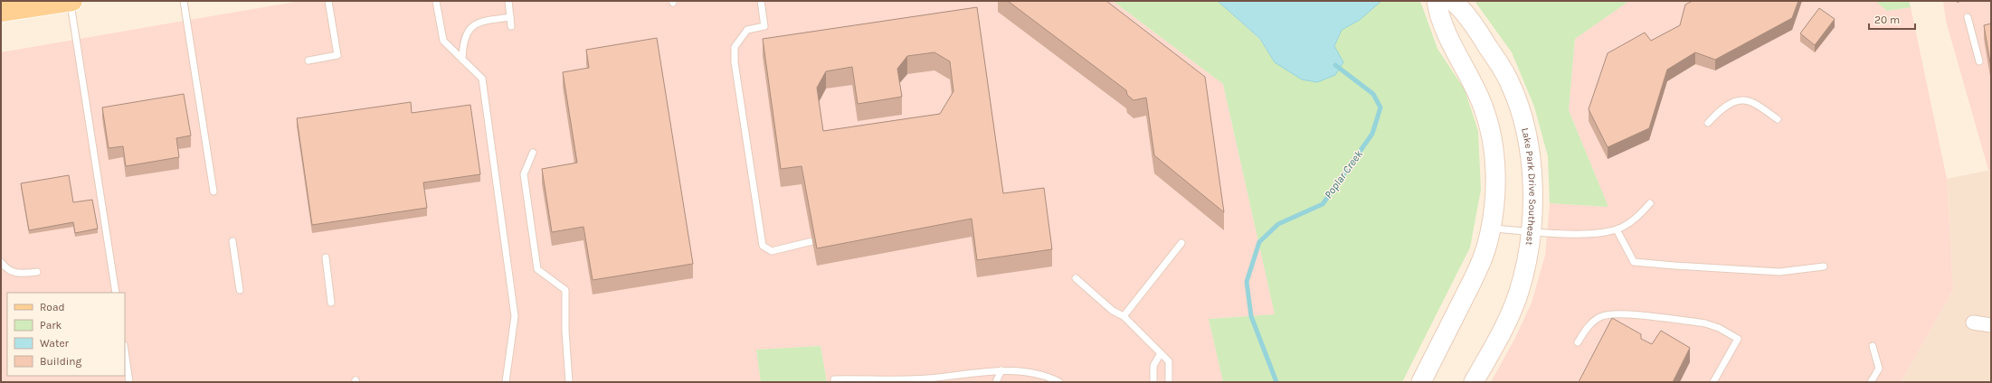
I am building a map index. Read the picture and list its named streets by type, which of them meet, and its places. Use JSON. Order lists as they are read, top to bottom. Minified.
{"streets":{"street":["Lake Park Drive Southeast"]},"water":["Poplar Creek"],"legend":["Road","Park","Water","Building"],"scale_bar":"20 m"}
